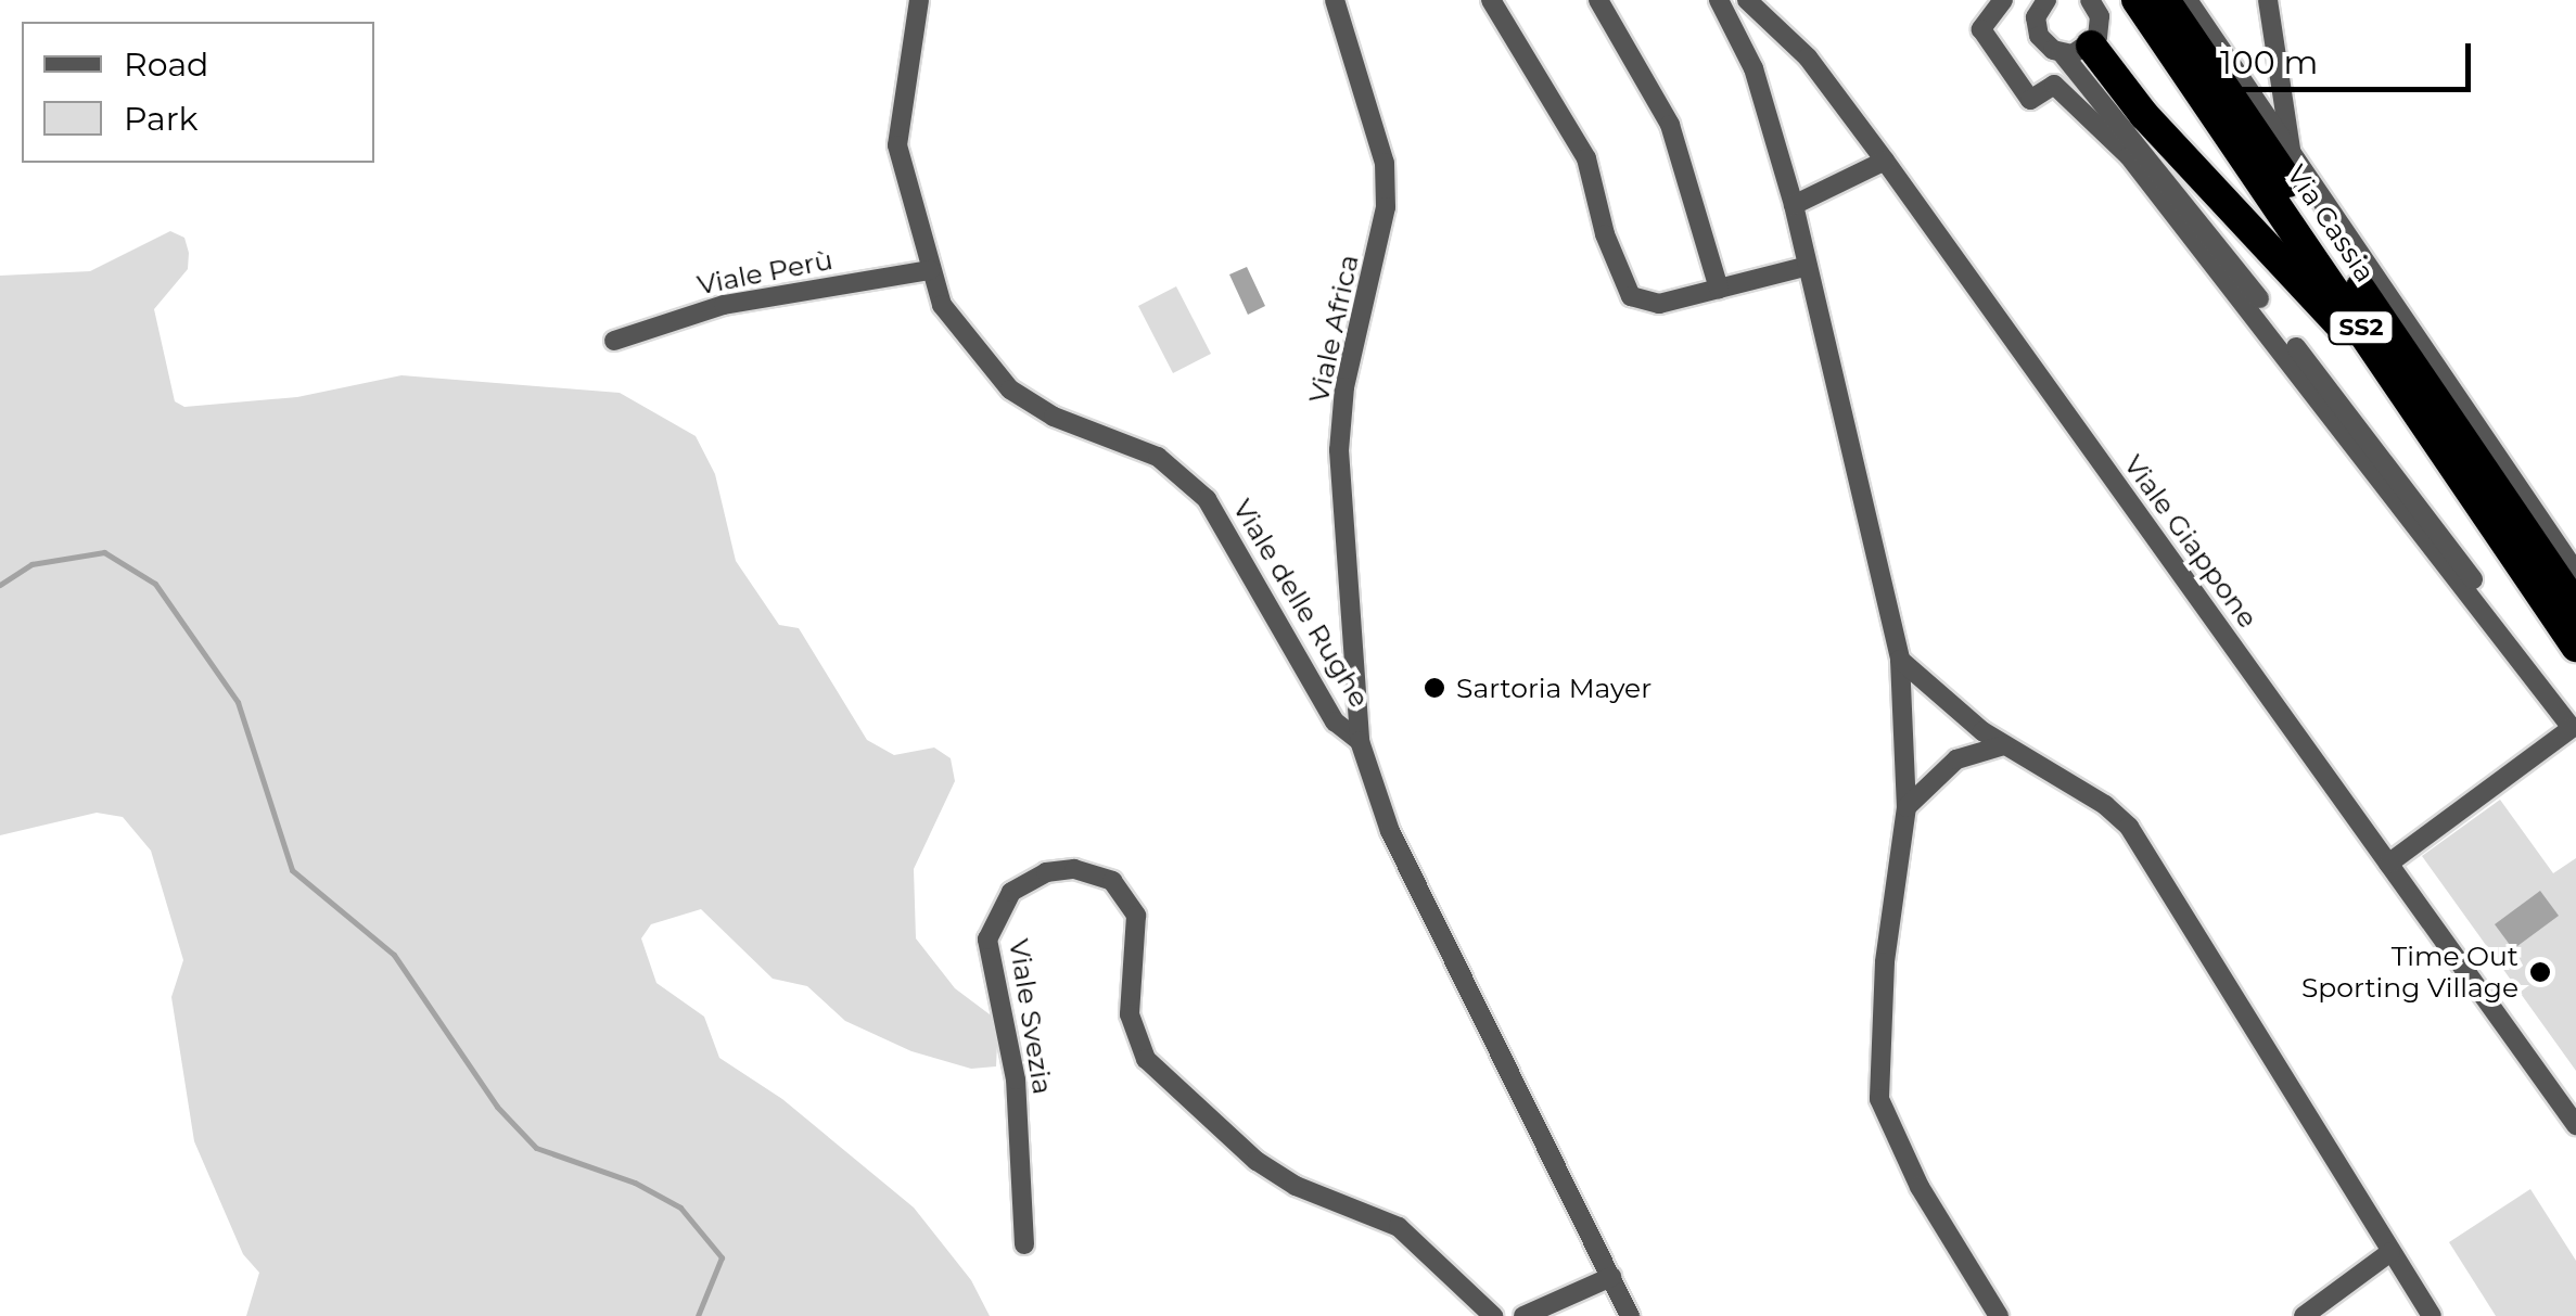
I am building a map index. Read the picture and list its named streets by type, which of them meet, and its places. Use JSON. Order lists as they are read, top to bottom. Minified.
{"streets":{"highway":["Via Cassia","SS2"],"street":["Viale Perù","Viale Africa","Viale Giappone","Viale delle Rughe","Viale Svezia"]},"crossings":[["Viale Perù","Viale delle Rughe"],["Viale Africa","Viale delle Rughe"]],"places":["Sartoria Mayer","Time Out Sporting Village"],"legend":["Road","Park"],"scale_bar":"100 m"}
